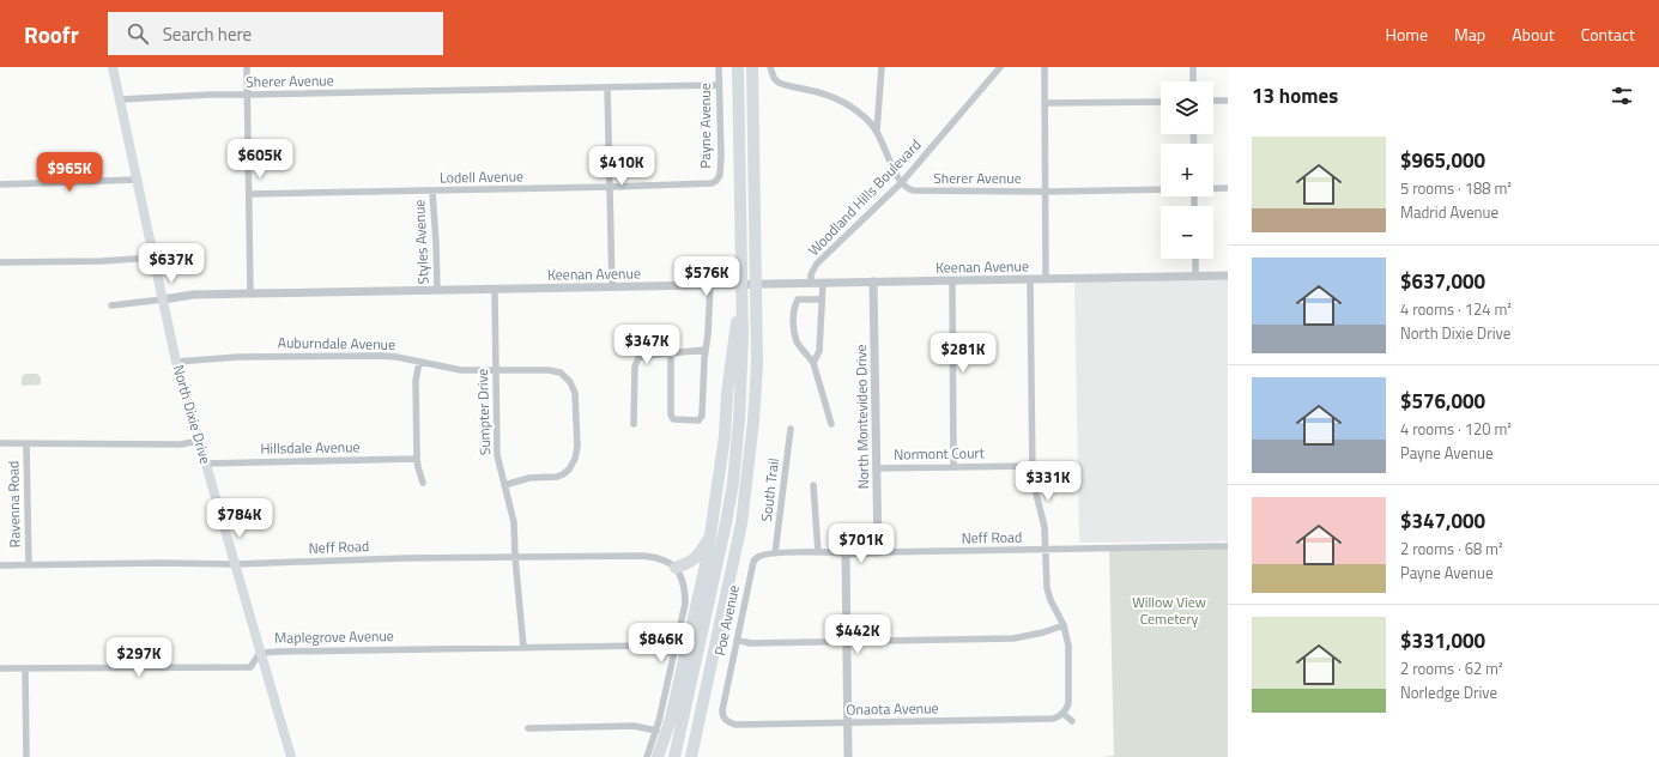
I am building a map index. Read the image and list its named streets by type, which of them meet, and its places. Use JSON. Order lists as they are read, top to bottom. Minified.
{"streets":{"main road":["North Dixie Drive"],"street":["Sherer Avenue","Payne Avenue","Lodell Avenue","Woodland Hills Boulevard","Styles Avenue","Keenan Avenue","Auburndale Avenue","Sumpter Drive","North Montevideo Drive","Hillsdale Avenue","Normont Court","South Trail","Ravenna Road","Neff Road","Poe Avenue","Maplegrove Avenue","Onaota Avenue"]},"crossings":[["Sherer Avenue","Payne Avenue"],["Sherer Avenue","Woodland Hills Boulevard"],["Sherer Avenue","North Dixie Drive"],["Payne Avenue","Lodell Avenue"],["Lodell Avenue","Styles Avenue"],["Woodland Hills Boulevard","Keenan Avenue"],["Styles Avenue","Keenan Avenue"],["Keenan Avenue","Sumpter Drive"],["Keenan Avenue","North Dixie Drive"],["Keenan Avenue","North Montevideo Drive"],["Auburndale Avenue","Sumpter Drive"],["Auburndale Avenue","North Dixie Drive"],["Sumpter Drive","Neff Road"],["Sumpter Drive","Maplegrove Avenue"],["North Dixie Drive","Hillsdale Avenue"],["North Dixie Drive","Neff Road"],["North Dixie Drive","Maplegrove Avenue"],["North Montevideo Drive","Normont Court"],["North Montevideo Drive","Neff Road"],["South Trail","Neff Road"],["Ravenna Road","Neff Road"],["Neff Road","Poe Avenue"],["Poe Avenue","Onaota Avenue"]],"parks":["Willow View Cemetery"],"page":{"header":"Roofr","search":"Search here","nav":["Home","Map","About","Contact"],"heading":"13 homes","map_buttons":["+","−"],"list":[{"name":"$965,000","note":"5 rooms · 188 m² · Madrid Avenue"},{"name":"$637,000","note":"4 rooms · 124 m² · North Dixie Drive"},{"name":"$576,000","note":"4 rooms · 120 m² · Payne Avenue"},{"name":"$347,000","note":"2 rooms · 68 m² · Payne Avenue"},{"name":"$331,000","note":"2 rooms · 62 m² · Norledge Drive"}],"price":["$605K","$410K","$965K","$637K","$576K","$347K","$281K","$331K","$784K","$701K","$442K","$846K","$297K"]}}
